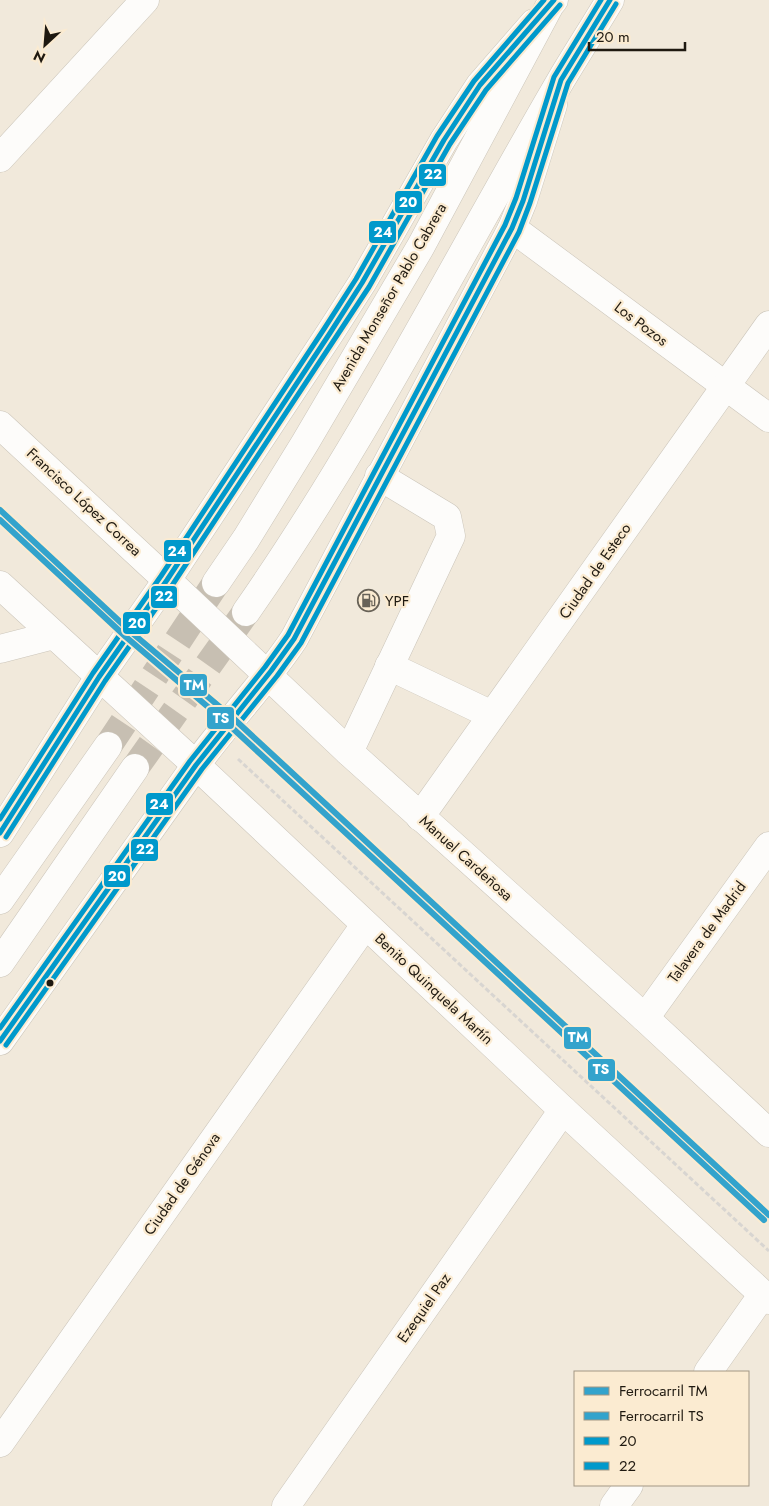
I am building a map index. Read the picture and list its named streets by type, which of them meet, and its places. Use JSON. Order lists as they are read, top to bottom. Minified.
{"streets":{"street":["Avenida Monseñor Pablo Cabrera","Los Pozos","Francisco López Correa","Ciudad de Esteco","Manuel Cardeñosa","Talavera de Madrid","Benito Quinquela Martín","Ciudad de Génova","Ezequiel Paz"]},"crossings":[["Avenida Monseñor Pablo Cabrera","Francisco López Correa"],["Avenida Monseñor Pablo Cabrera","Manuel Cardeñosa"],["Avenida Monseñor Pablo Cabrera","Benito Quinquela Martín"],["Los Pozos","Ciudad de Esteco"],["Francisco López Correa","Manuel Cardeñosa"],["Ciudad de Esteco","Manuel Cardeñosa"],["Manuel Cardeñosa","Talavera de Madrid"],["Benito Quinquela Martín","Ciudad de Génova"],["Benito Quinquela Martín","Ezequiel Paz"]],"places":{"fuel station":["YPF"]},"lines":["transit line 20","transit line 24","transit line 22","rail line TM","rail line TS"],"legend":["Ferrocarril TM","Ferrocarril TS","20","22"],"scale_bar":"20 m","north":"bottom left"}
